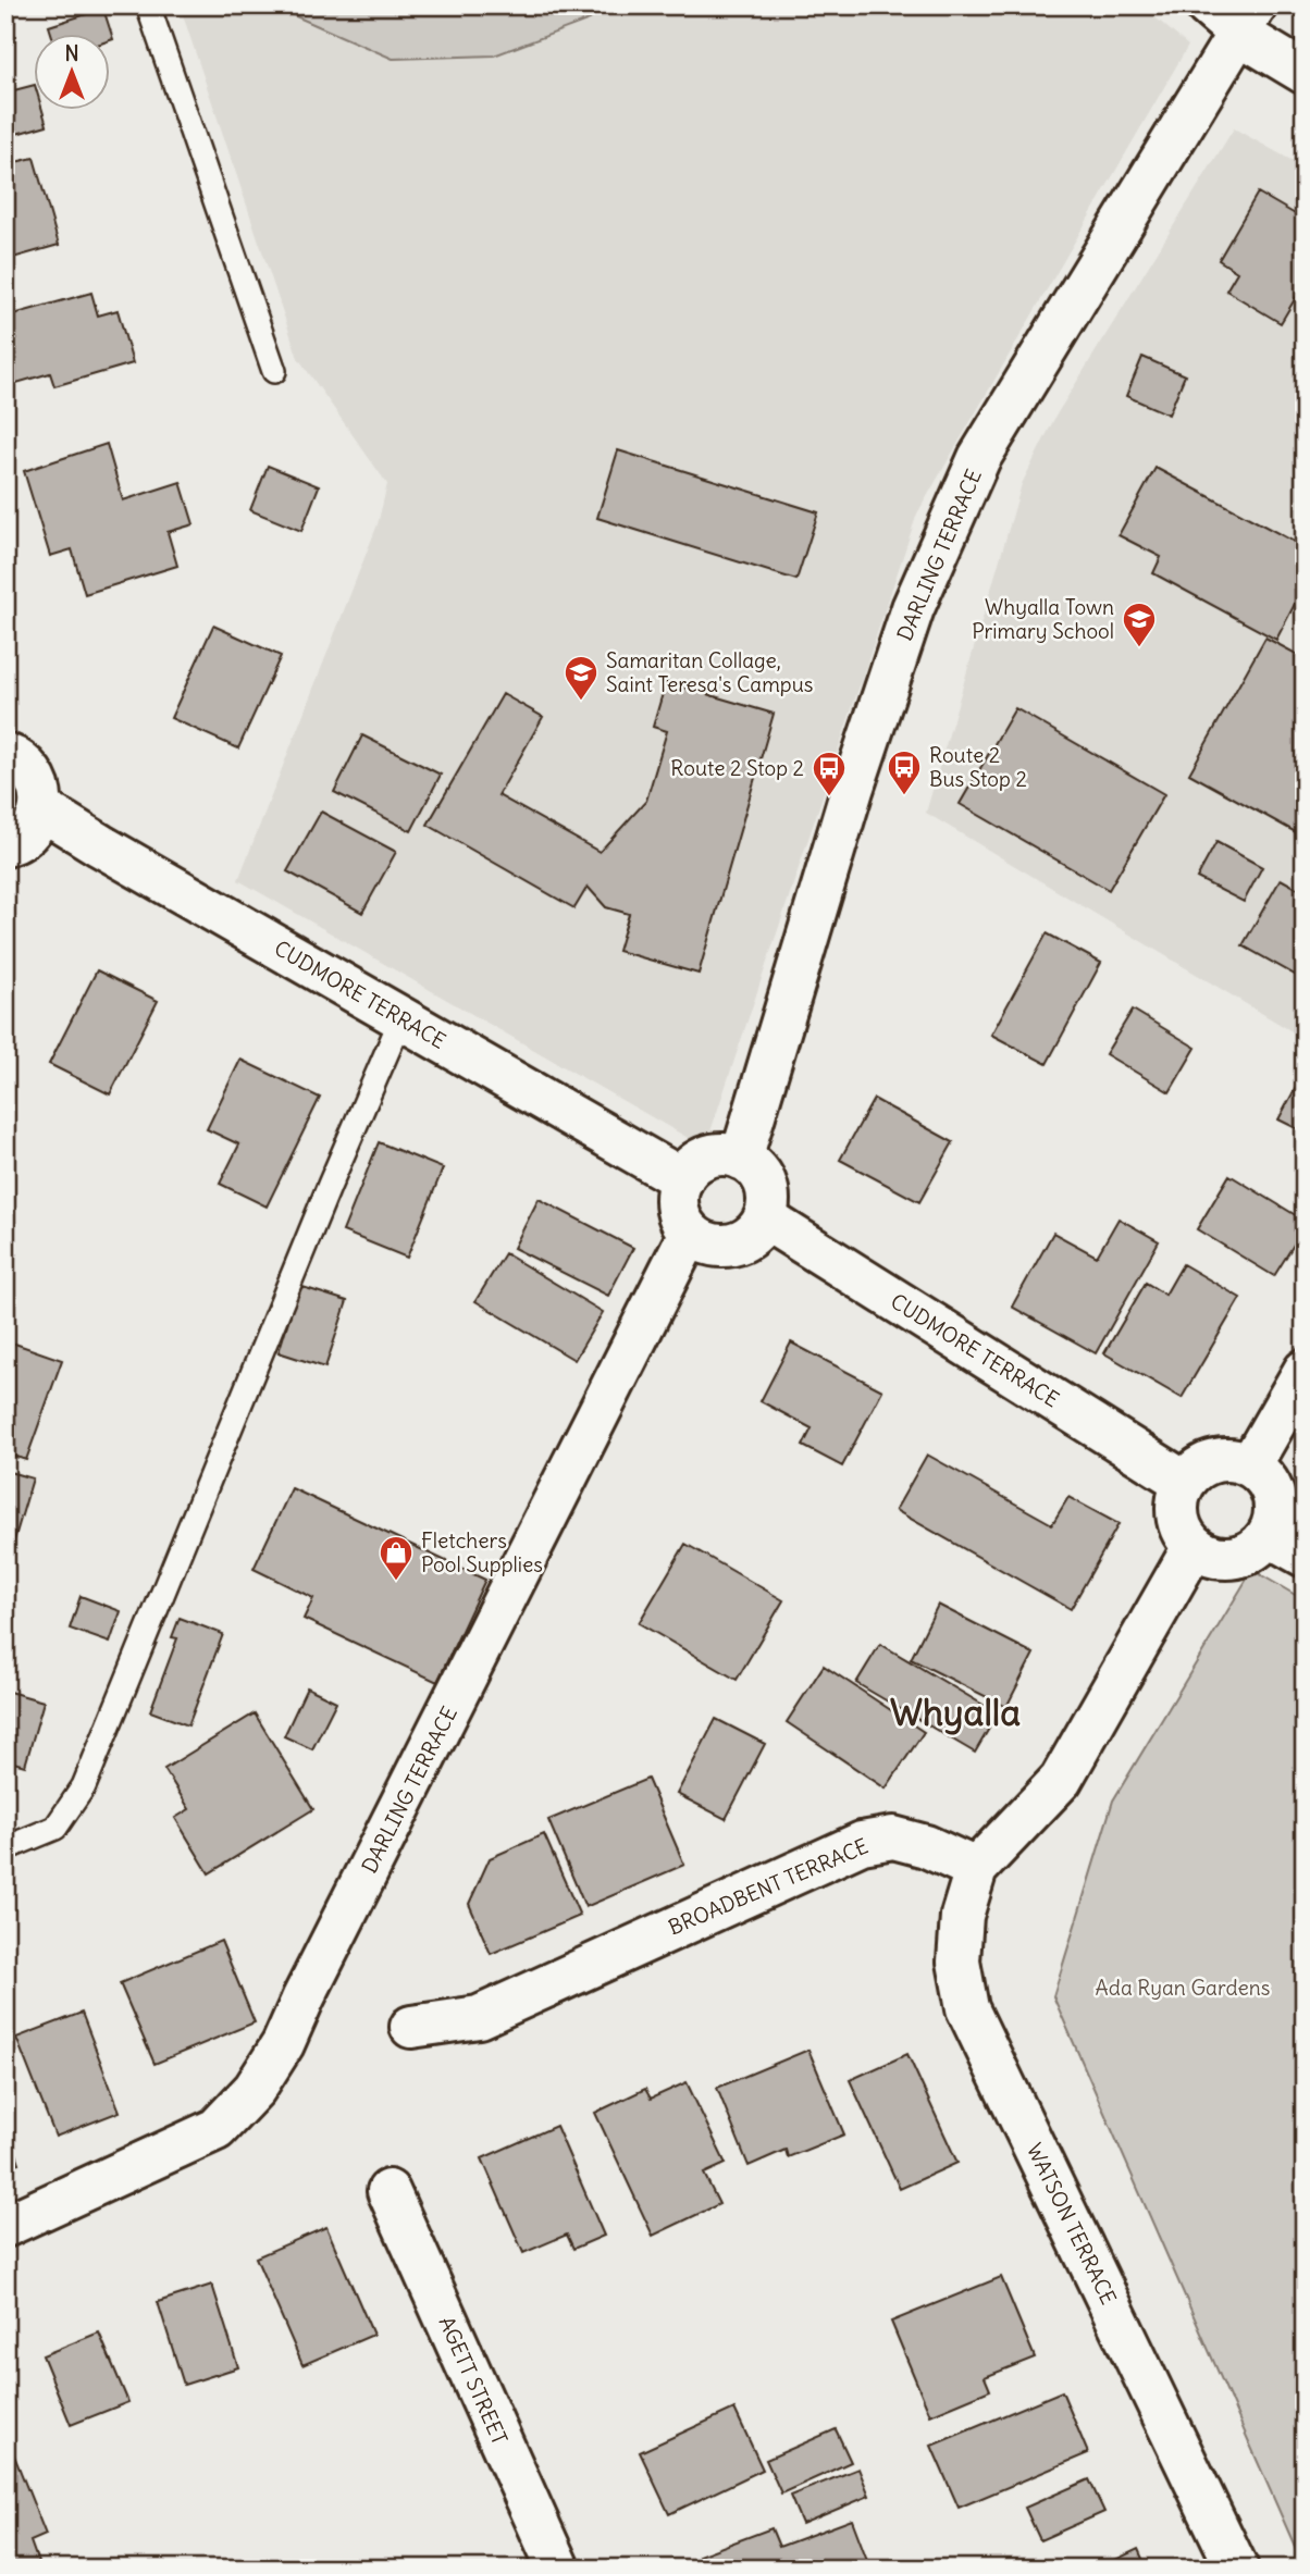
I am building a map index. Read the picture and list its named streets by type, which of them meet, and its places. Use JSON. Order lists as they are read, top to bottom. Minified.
{"streets":{"street":["DARLING TERRACE","CUDMORE TERRACE","BROADBENT TERRACE","WATSON TERRACE","AGETT STREET"]},"crossings":[["DARLING TERRACE","CUDMORE TERRACE"],["BROADBENT TERRACE","WATSON TERRACE"]],"districts":["Whyalla"],"parks":["Ada Ryan Gardens"],"places":{"school or university":["Whyalla Town Primary School","Samaritan Collage, Saint Teresa's Campus"],"bus stop":["Route 2 Bus Stop 2","Route 2 Stop 2"],"shop":["Fletchers Pool Supplies"]},"north":"top"}
